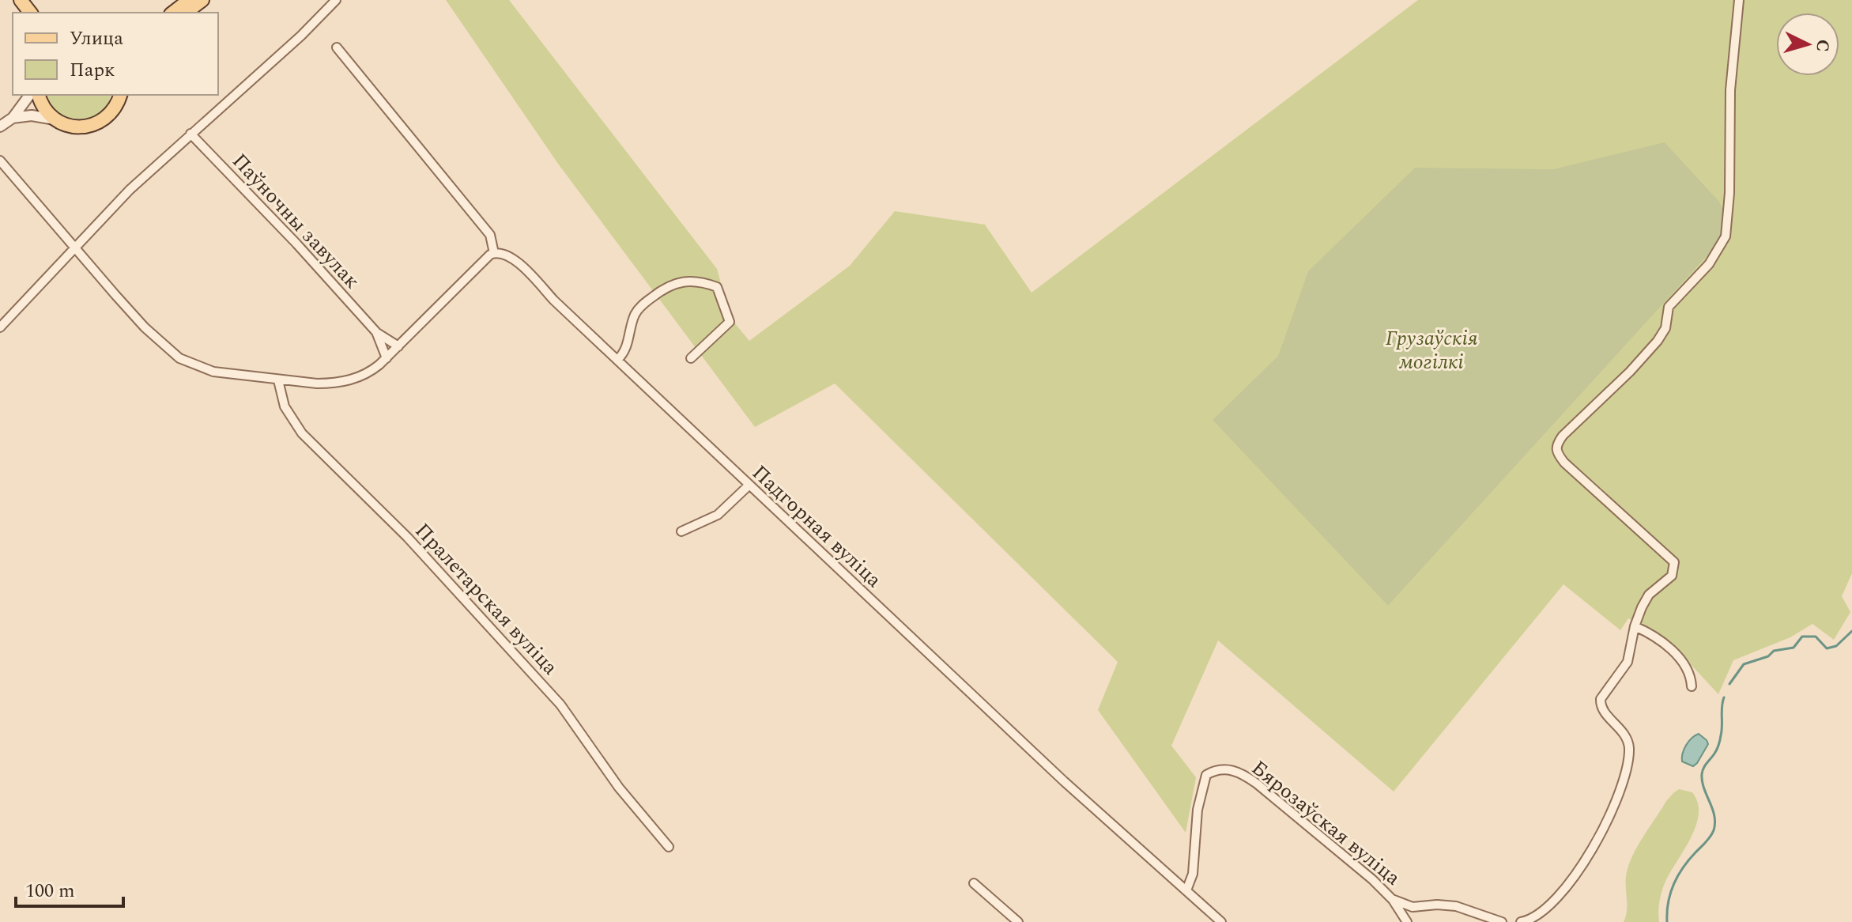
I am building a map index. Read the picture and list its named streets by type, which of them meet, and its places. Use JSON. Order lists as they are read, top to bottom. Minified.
{"streets":{"street":["Паўночны завулак","Падгорная вуліца","Пралетарская вуліца","Бярозаўская вуліца"]},"crossings":[["Падгорная вуліца","Бярозаўская вуліца"]],"parks":["Грузаўскія могілкі"],"legend":["Улица","Парк"],"scale_bar":"100 m","north":"right"}
